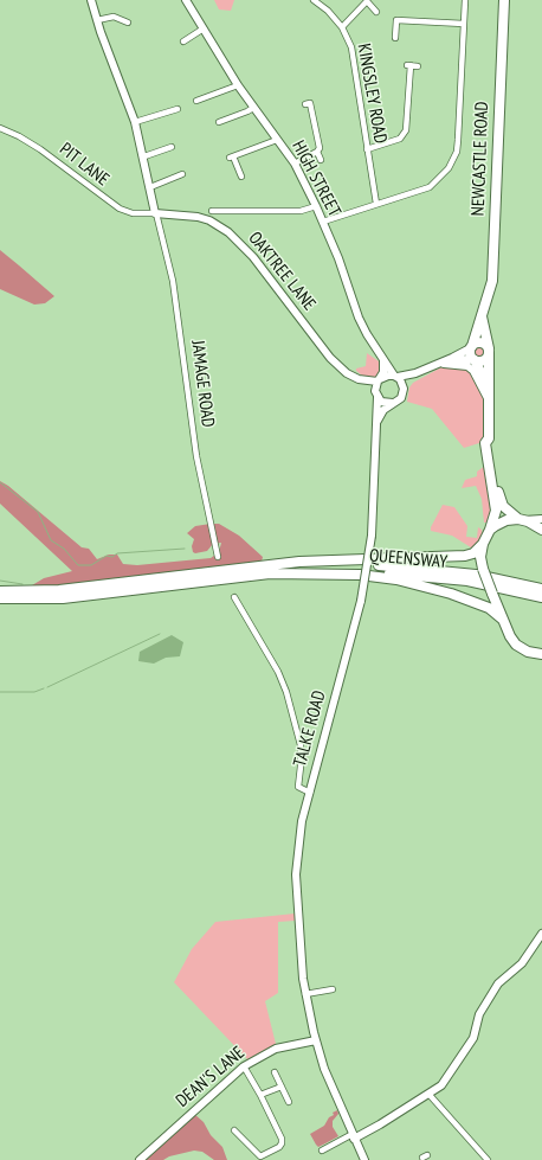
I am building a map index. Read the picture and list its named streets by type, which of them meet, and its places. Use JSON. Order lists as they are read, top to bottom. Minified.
{"streets":{"highway":["NEWCASTLE ROAD","QUEENSWAY"],"street":["KINGSLEY ROAD","PIT LANE","HIGH STREET","OAKTREE LANE","JAMAGE ROAD","TALKE ROAD","DEAN'S LANE"]},"crossings":[["PIT LANE","OAKTREE LANE"],["PIT LANE","JAMAGE ROAD"],["HIGH STREET","OAKTREE LANE"],["HIGH STREET","TALKE ROAD"],["OAKTREE LANE","JAMAGE ROAD"],["OAKTREE LANE","TALKE ROAD"],["TALKE ROAD","DEAN'S LANE"]]}
